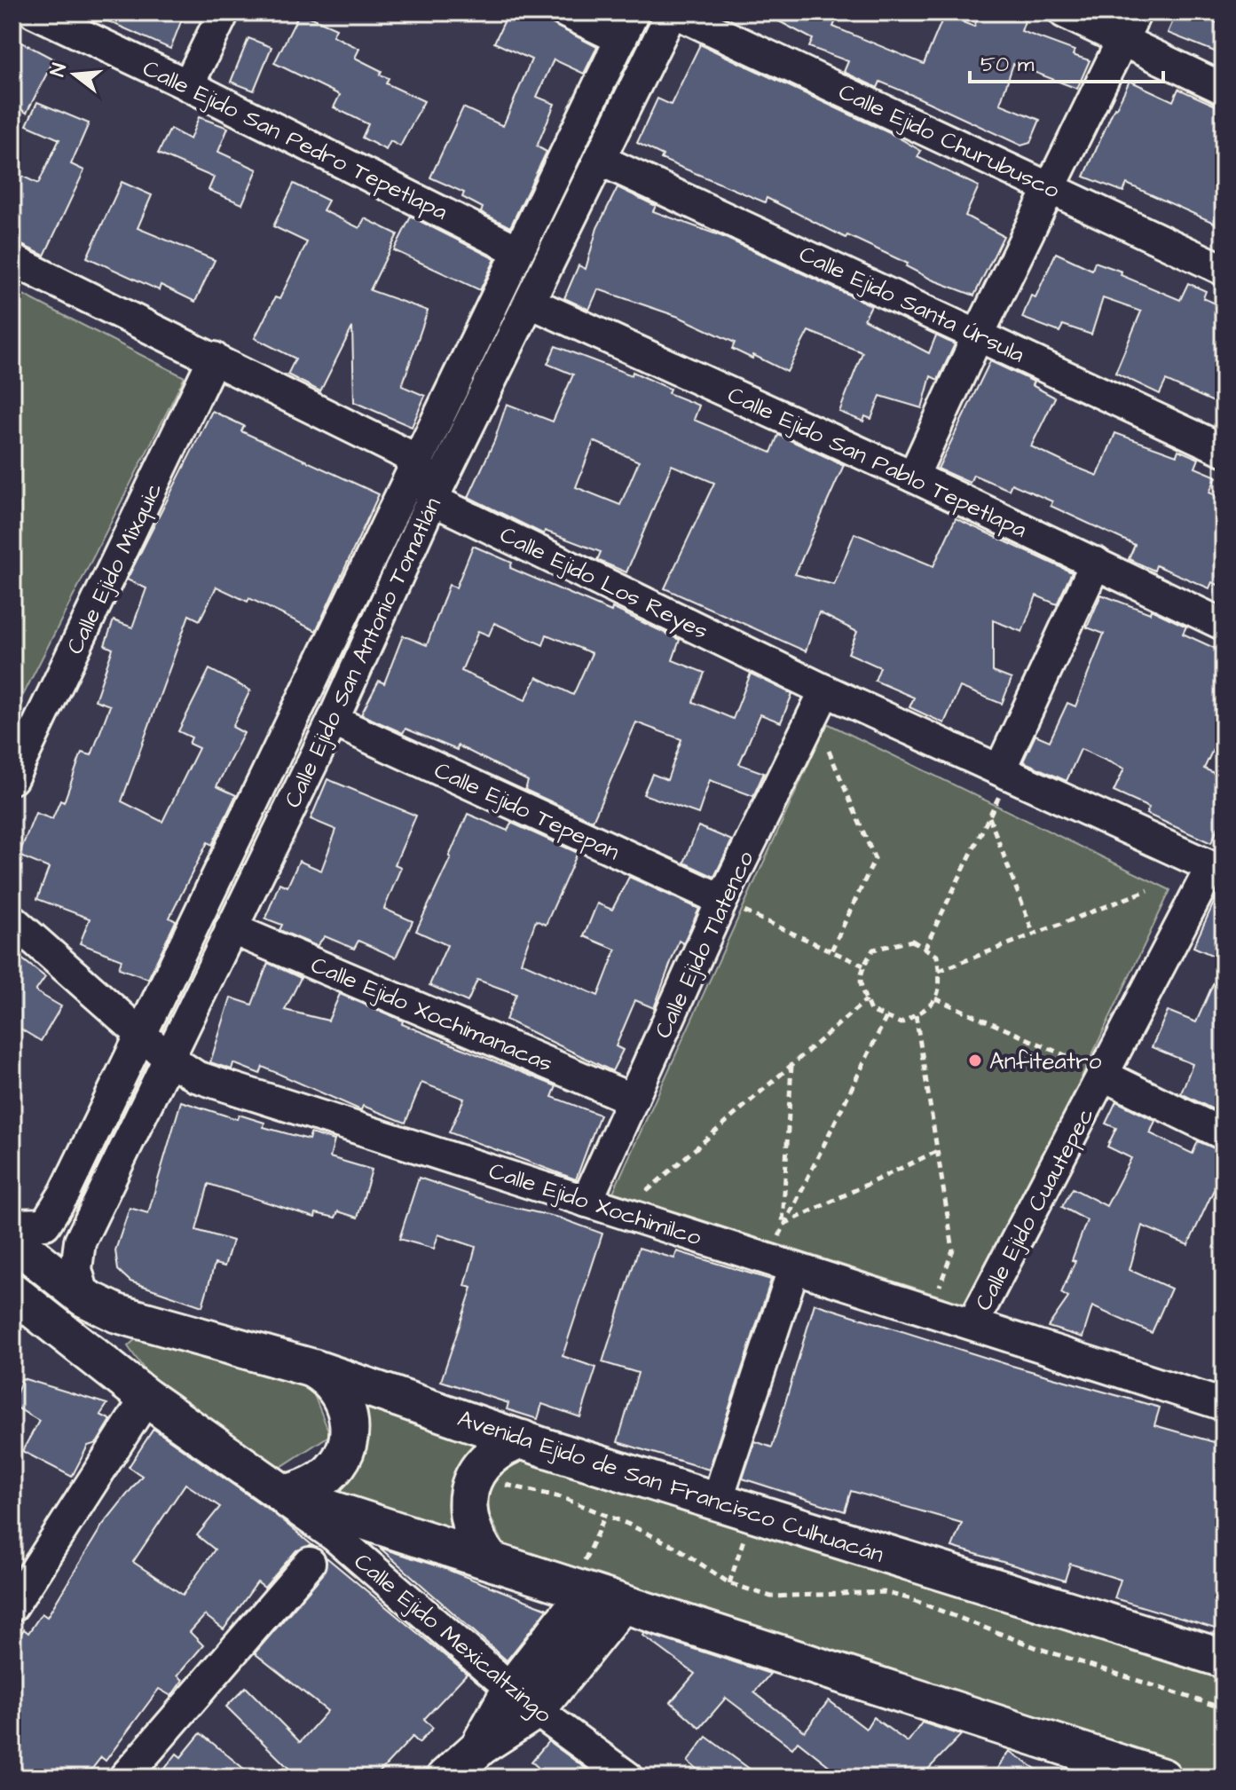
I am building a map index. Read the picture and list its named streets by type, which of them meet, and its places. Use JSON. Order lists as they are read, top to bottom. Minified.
{"streets":{"street":["Calle Ejido San Pedro Tepetlapa","Calle Ejido Churubusco","Calle Ejido Santa Úrsula","Calle Ejido San Pablo Tepetlapa","Calle Ejido Mixquic","Calle Ejido Los Reyes","Calle Ejido San Antonio Tomatlán","Calle Ejido Tepepan","Calle Ejido Tlatenco","Calle Ejido Xochimanacas","Calle Ejido Xochimilco","Calle Ejido Cuautepec","Avenida Ejido de San Francisco Culhuacán","Calle Ejido Mexicaltzingo"]},"crossings":[["Calle Ejido San Pedro Tepetlapa","Calle Ejido San Antonio Tomatlán"],["Calle Ejido Churubusco","Calle Ejido San Antonio Tomatlán"],["Calle Ejido Santa Úrsula","Calle Ejido San Antonio Tomatlán"],["Calle Ejido San Pablo Tepetlapa","Calle Ejido San Antonio Tomatlán"],["Calle Ejido Los Reyes","Calle Ejido San Antonio Tomatlán"],["Calle Ejido Los Reyes","Calle Ejido Tlatenco"],["Calle Ejido Los Reyes","Calle Ejido Cuautepec"],["Calle Ejido San Antonio Tomatlán","Calle Ejido Tepepan"],["Calle Ejido San Antonio Tomatlán","Calle Ejido Xochimanacas"],["Calle Ejido San Antonio Tomatlán","Calle Ejido Xochimilco"],["Calle Ejido San Antonio Tomatlán","Avenida Ejido de San Francisco Culhuacán"],["Calle Ejido Tepepan","Calle Ejido Tlatenco"],["Calle Ejido Tlatenco","Calle Ejido Xochimanacas"],["Calle Ejido Tlatenco","Calle Ejido Xochimilco"],["Calle Ejido Xochimilco","Calle Ejido Cuautepec"]],"places":["Anfiteatro"],"scale_bar":"50 m","north":"left"}
